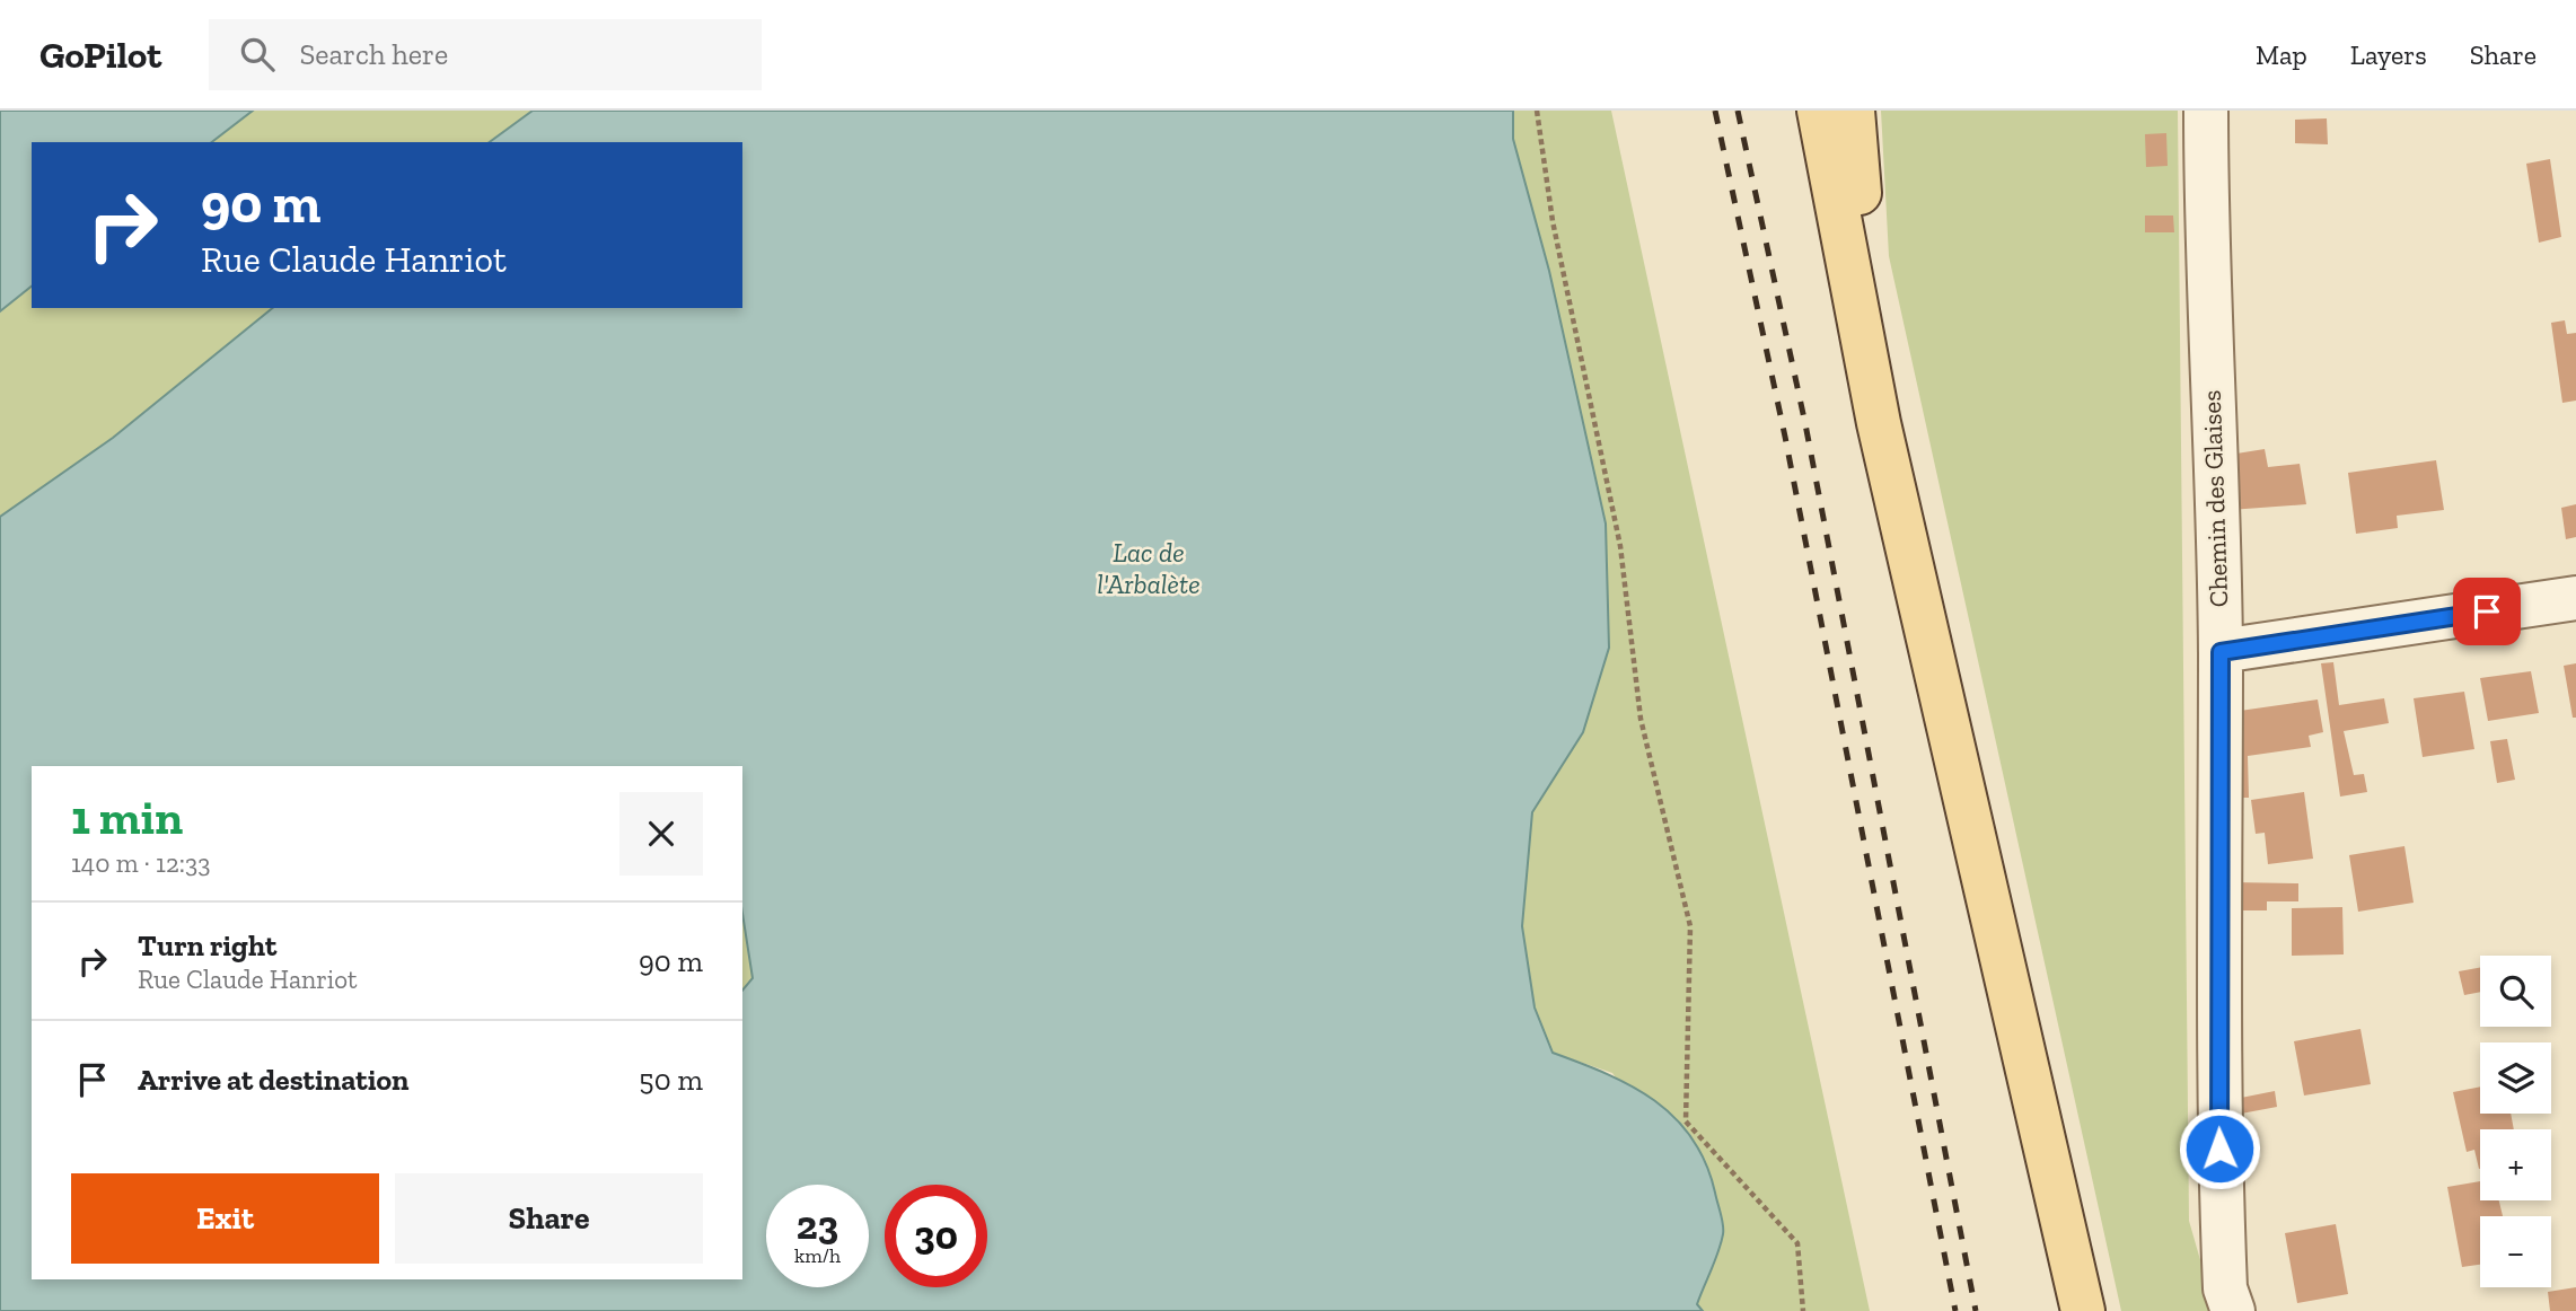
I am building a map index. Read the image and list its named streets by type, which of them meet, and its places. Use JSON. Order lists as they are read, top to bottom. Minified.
{"streets":{"street":["Chemin des Glaises"]},"water":["Lac de l'Arbalète"],"page":{"header":"GoPilot","search":"Search here","nav":["Map","Layers","Share"],"turn":["90 m","Rue Claude Hanriot"],"heading":["1 min","140 m · 12:33"],"list":[{"name":"Turn right","note":"Rue Claude Hanriot","value":"90 m"},{"name":"Arrive at destination","value":"50 m"}],"map_buttons":["+","−"],"buttons":["Exit","Share"],"speed":"23 km/h","limit":"30"}}
